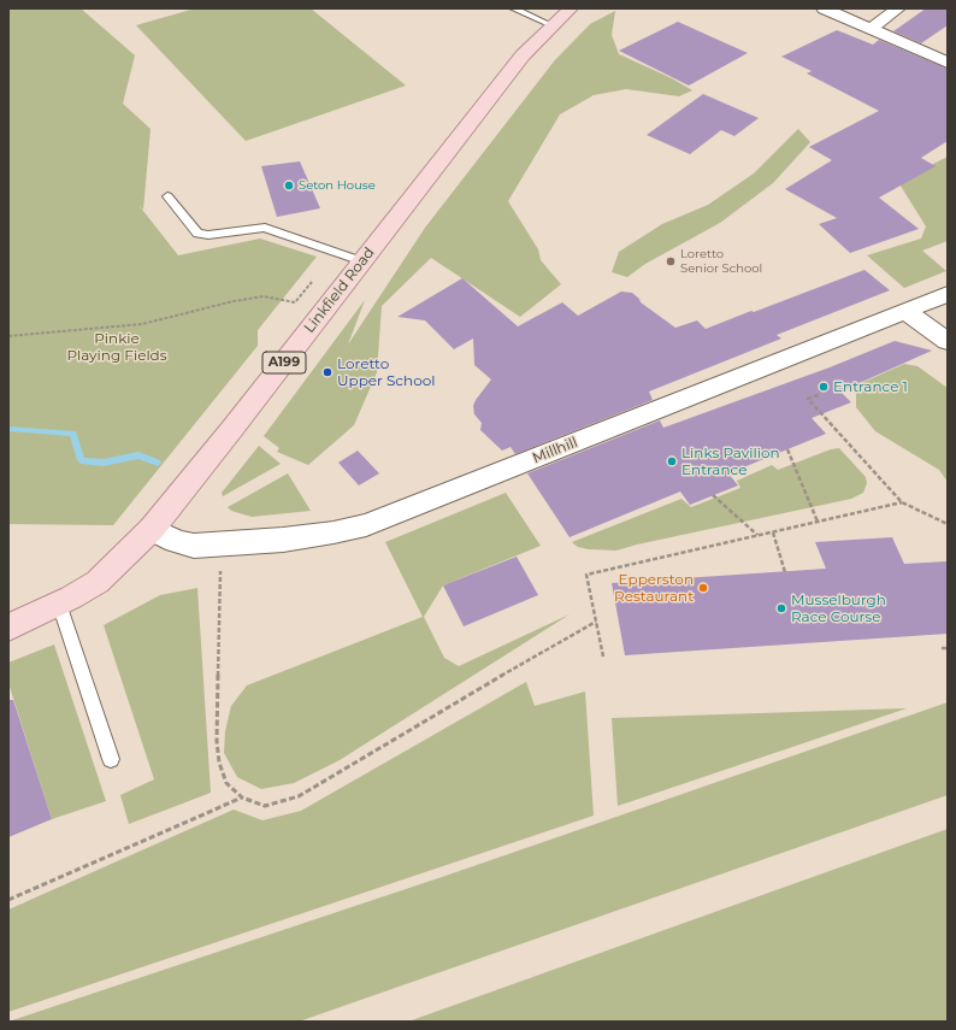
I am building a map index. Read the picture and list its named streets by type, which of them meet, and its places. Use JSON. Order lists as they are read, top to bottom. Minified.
{"streets":{"main road":["Linkfield Road","A199"],"street":["Millhill"]},"crossings":[["Linkfield Road","Millhill"]],"parks":["Pinkie Playing Fields"],"places":["Seton House","Loretto Senior School","Loretto Upper School","Entrance 1","Links Pavilion Entrance","Epperston Restaurant","Musselburgh Race Course"]}
